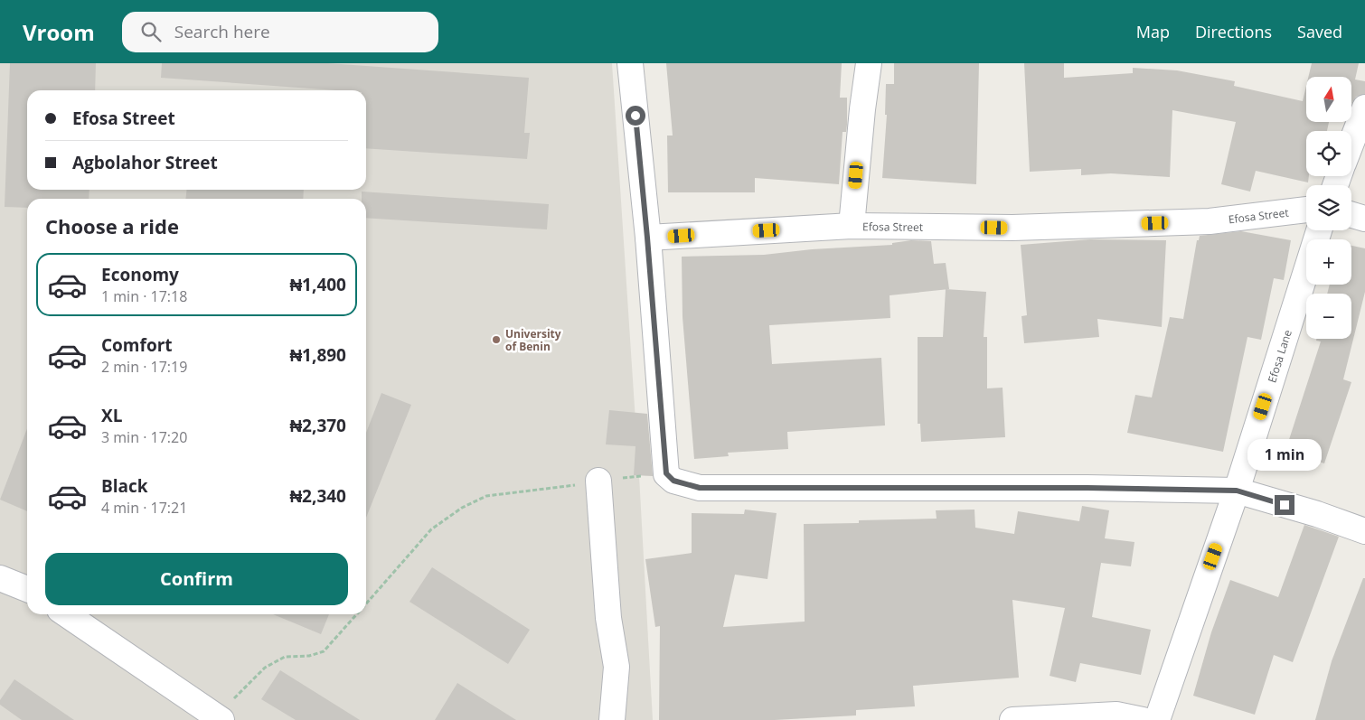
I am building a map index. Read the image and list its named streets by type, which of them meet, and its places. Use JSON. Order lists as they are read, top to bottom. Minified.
{"streets":{"street":["Efosa Street","Efosa Lane"]},"places":["University of Benin"],"north":"top","page":{"header":"Vroom","search":"Search here","nav":["Map","Directions","Saved"],"map_buttons":["+","−"],"banner":["Efosa Street","Agbolahor Street"],"heading":"Choose a ride","list":[{"name":"Economy","note":"1 min · 17:18","value":"₦1,400"},{"name":"Comfort","note":"2 min · 17:19","value":"₦1,890"},{"name":"XL","note":"3 min · 17:20","value":"₦2,370"},{"name":"Black","note":"4 min · 17:21","value":"₦2,340"}],"bubble":"1 min","buttons":"Confirm"}}
